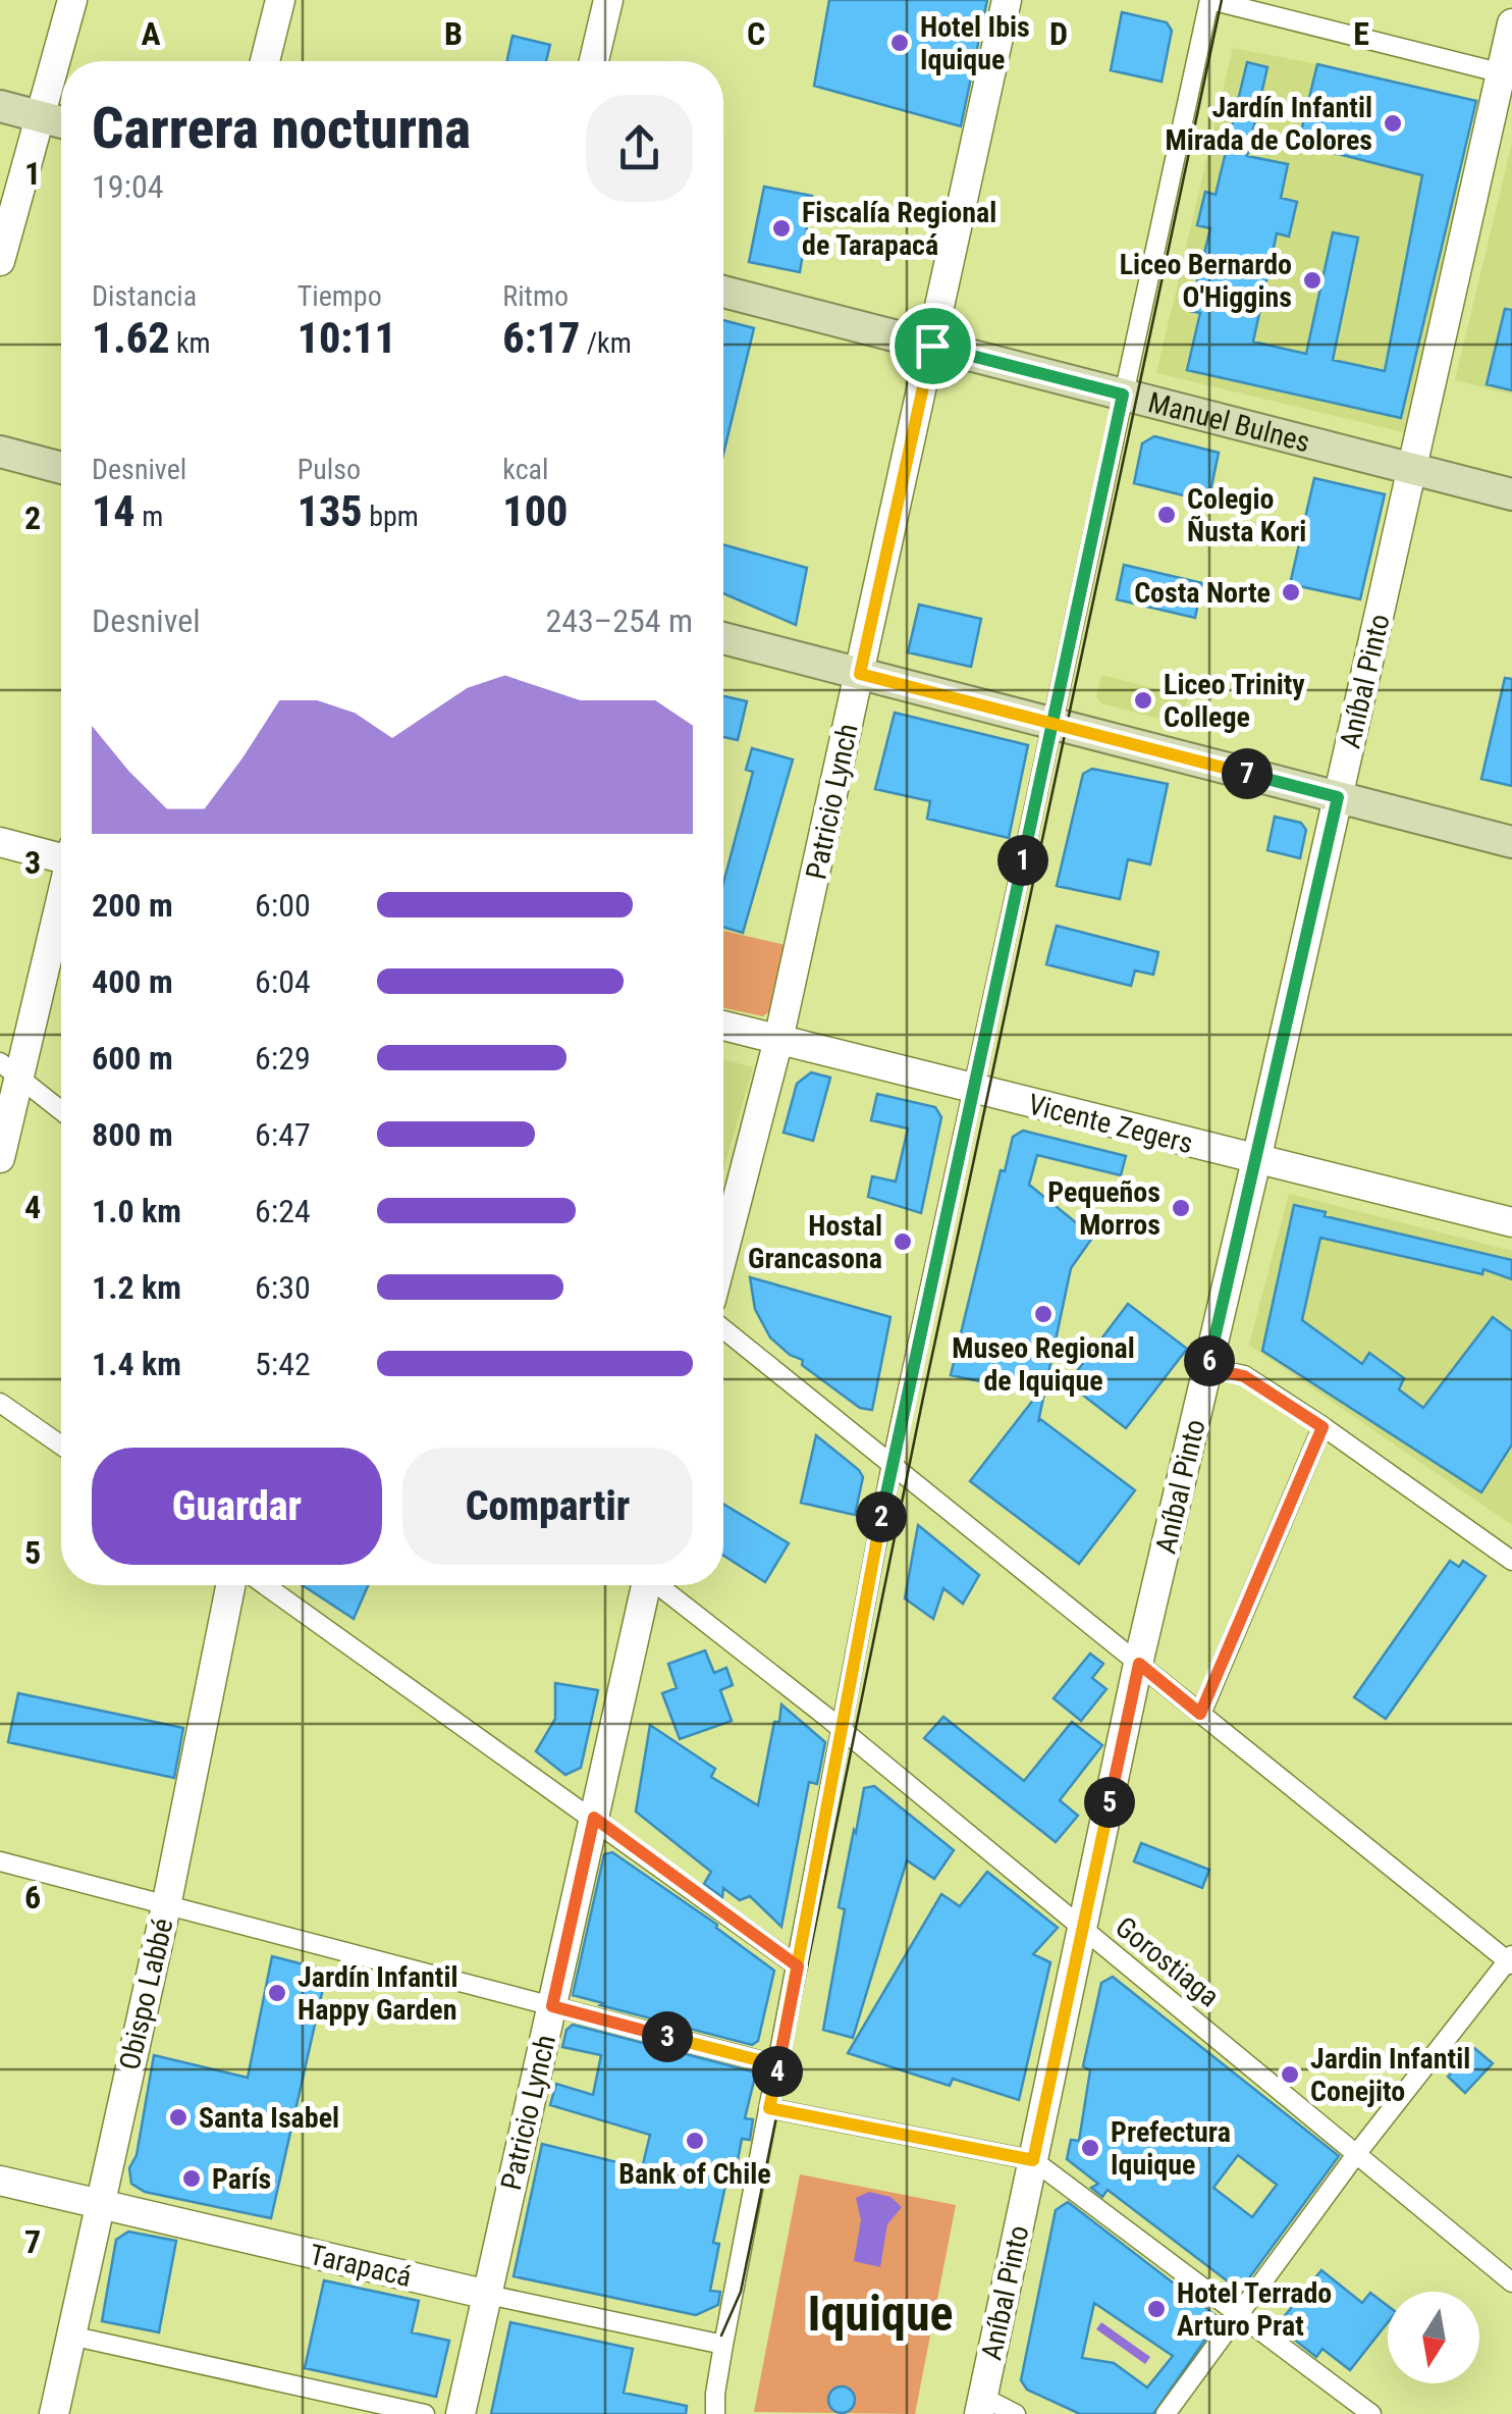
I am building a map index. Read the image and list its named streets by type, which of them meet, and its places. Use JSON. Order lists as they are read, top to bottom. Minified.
{"streets":{"main road":["Manuel Bulnes"],"street":["Aníbal Pinto","Patricio Lynch","Vicente Zegers","Gorostiaga","Obispo Labbé","Tarapacá"]},"crossings":[["Manuel Bulnes","Aníbal Pinto"],["Manuel Bulnes","Patricio Lynch"],["Aníbal Pinto","Vicente Zegers"],["Aníbal Pinto","Gorostiaga"],["Patricio Lynch","Vicente Zegers"],["Patricio Lynch","Tarapacá"],["Obispo Labbé","Tarapacá"]],"districts":["Iquique"],"places":["Hotel Ibis Iquique","Jardín Infantil Mirada de Colores","Fiscalía Regional de Tarapacá","Liceo Bernardo O'Higgins","Colegio Ñusta Kori","Costa Norte","Liceo Trinity College","Pequeños Morros","Hostal Grancasona","Museo Regional de Iquique","Jardín Infantil Happy Garden","Jardin Infantil Conejito","Santa Isabel","Bank of Chile","Prefectura Iquique","París","Hotel Terrado Arturo Prat"],"north":"bottom","page":{"heading":["Carrera nocturna","19:04"],"stats":[["Distancia","1.62 km"],["Tiempo","10:11"],["Ritmo","6:17 /km"],["Desnivel","14 m"],["Pulso","135 bpm"],["kcal","100"]],"chart":["Desnivel","243–254 m"],"pins":["7","1","6","2","5","3","4"],"list":[{"name":"200 m","note":"6:00"},{"name":"400 m","note":"6:04"},{"name":"600 m","note":"6:29"},{"name":"800 m","note":"6:47"},{"name":"1.0 km","note":"6:24"},{"name":"1.2 km","note":"6:30"},{"name":"1.4 km","note":"5:42"}],"buttons":["Guardar","Compartir"]},"grid":{"columns":["A","B","C","D","E"],"rows":["1","2","3","4","5","6","7"]}}
